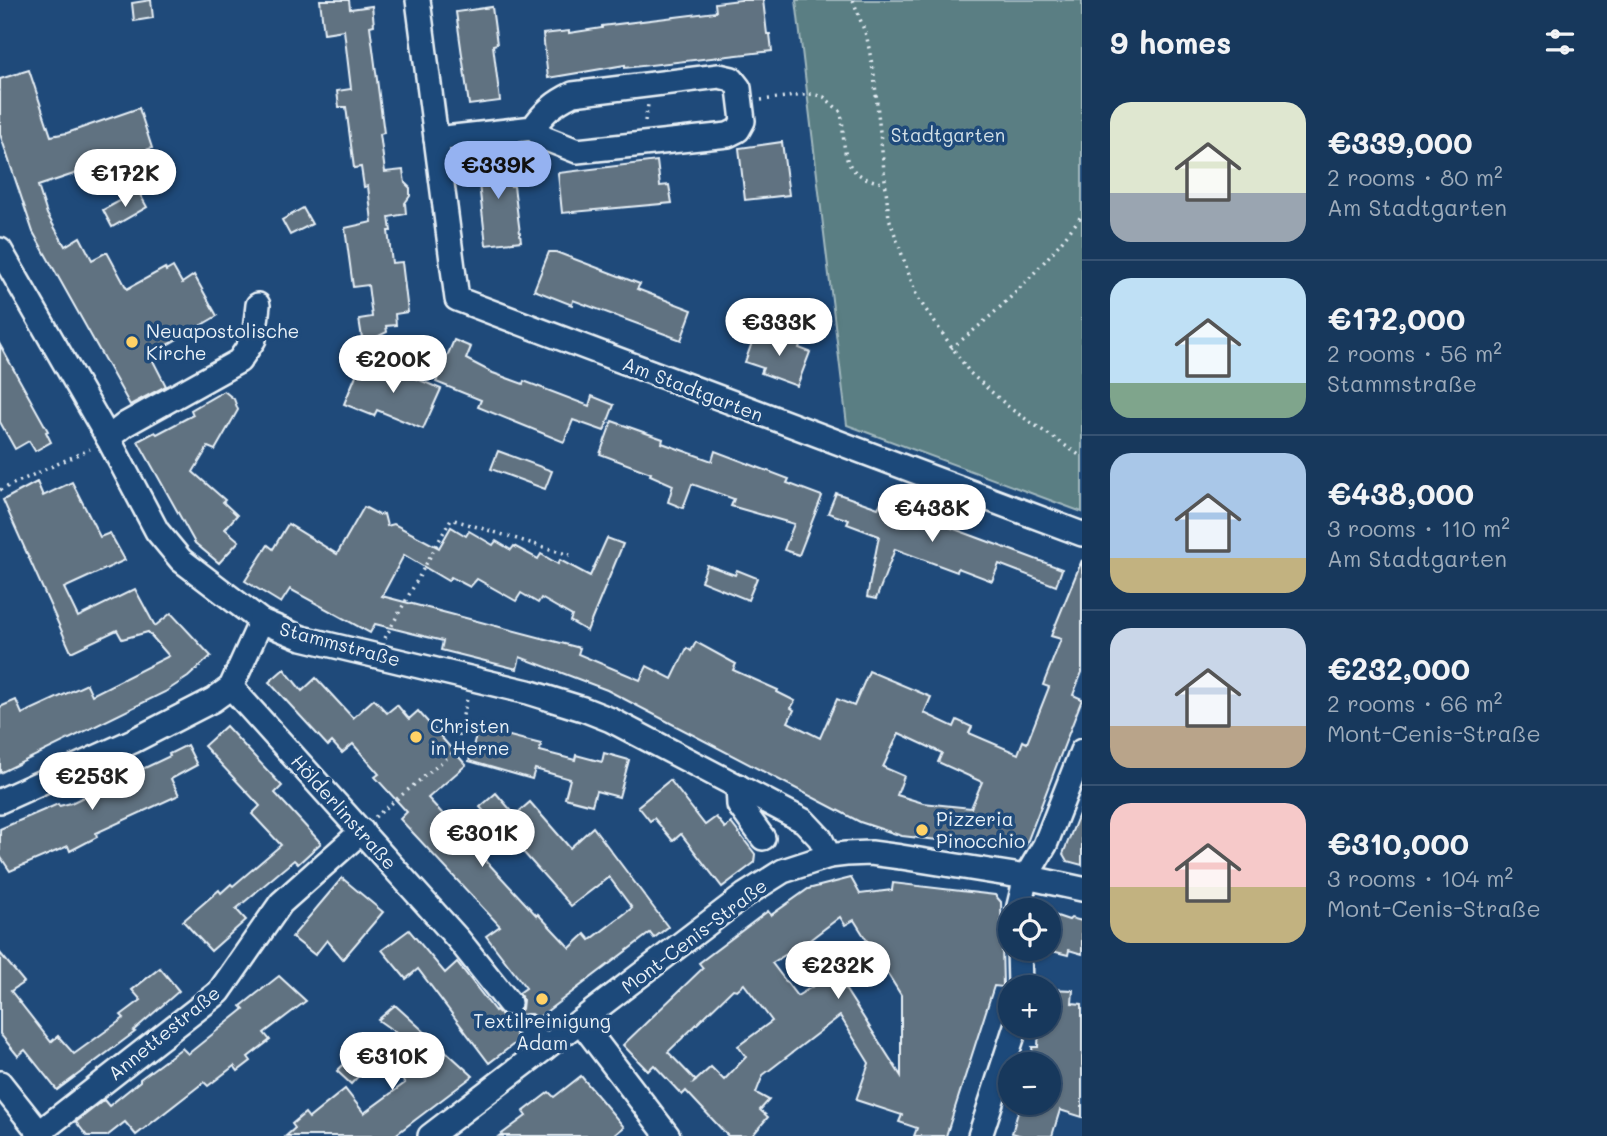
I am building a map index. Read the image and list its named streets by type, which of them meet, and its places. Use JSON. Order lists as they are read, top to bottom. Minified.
{"streets":{"street":["Am Stadtgarten","Stammstraße","Hölderlinstraße","Mont-Cenis-Straße","Annettestraße"]},"crossings":[["Stammstraße","Mont-Cenis-Straße"],["Hölderlinstraße","Annettestraße"]],"parks":["Stadtgarten"],"places":["Neuapostolische Kirche","Christen in Herne","Pizzeria Pinocchio","Textilreinigung Adam"],"page":{"heading":"9 homes","list":[{"name":"€339,000","note":"2 rooms · 80 m² · Am Stadtgarten"},{"name":"€172,000","note":"2 rooms · 56 m² · Stammstraße"},{"name":"€438,000","note":"3 rooms · 110 m² · Am Stadtgarten"},{"name":"€232,000","note":"2 rooms · 66 m² · Mont-Cenis-Straße"},{"name":"€310,000","note":"3 rooms · 104 m² · Mont-Cenis-Straße"}],"price":["€339K","€172K","€333K","€200K","€438K","€253K","€301K","€232K","€310K"],"map_buttons":["+","−"]}}
